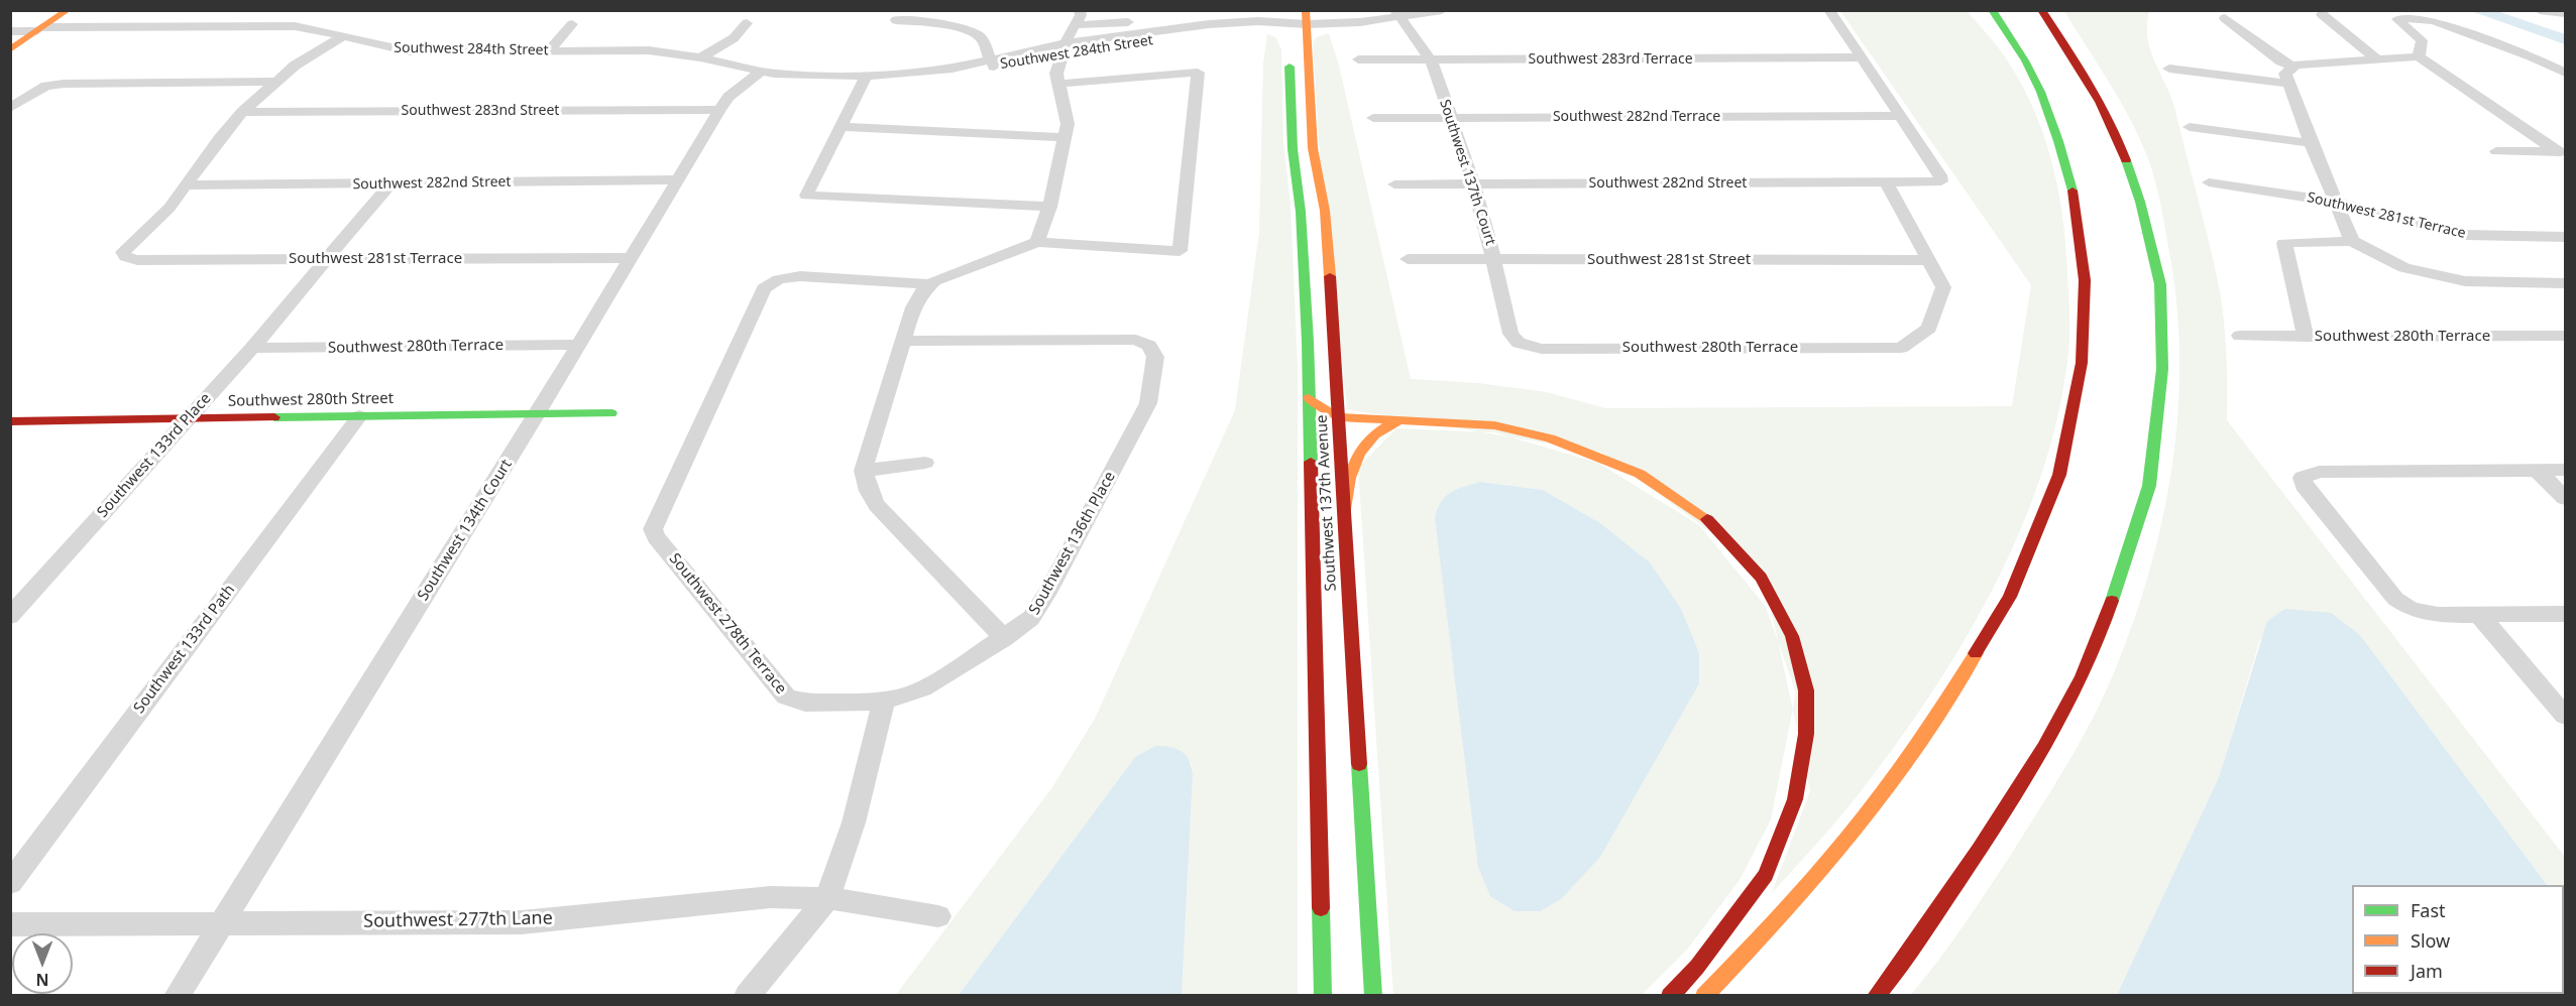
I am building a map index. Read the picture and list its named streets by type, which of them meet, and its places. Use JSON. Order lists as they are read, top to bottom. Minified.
{"streets":{"main road":["Southwest 280th Street","Southwest 137th Avenue"],"street":["Southwest 284th Street","Southwest 283rd Terrace","Southwest 283nd Street","Southwest 282nd Terrace","Southwest 137th Court","Southwest 282nd Street","Southwest 281st Terrace","Southwest 281st Street","Southwest 280th Terrace","Southwest 133rd Place","Southwest 134th Court","Southwest 136th Place","Southwest 278th Terrace","Southwest 133rd Path","Southwest 277th Lane"]},"crossings":[["Southwest 284th Street","Southwest 137th Court"],["Southwest 284th Street","Southwest 137th Avenue"],["Southwest 284th Street","Southwest 134th Court"],["Southwest 283rd Terrace","Southwest 137th Court"],["Southwest 283nd Street","Southwest 134th Court"],["Southwest 282nd Terrace","Southwest 137th Court"],["Southwest 282nd Terrace","Southwest 282nd Street"],["Southwest 137th Court","Southwest 282nd Street"],["Southwest 137th Court","Southwest 281st Street"],["Southwest 137th Court","Southwest 280th Terrace"],["Southwest 282nd Street","Southwest 281st Terrace"],["Southwest 282nd Street","Southwest 133rd Place"],["Southwest 282nd Street","Southwest 134th Court"],["Southwest 281st Terrace","Southwest 133rd Place"],["Southwest 281st Terrace","Southwest 134th Court"],["Southwest 281st Street","Southwest 280th Terrace"],["Southwest 280th Terrace","Southwest 133rd Place"],["Southwest 280th Terrace","Southwest 134th Court"],["Southwest 280th Street","Southwest 133rd Place"],["Southwest 280th Street","Southwest 134th Court"],["Southwest 280th Street","Southwest 133rd Path"],["Southwest 134th Court","Southwest 277th Lane"],["Southwest 136th Place","Southwest 278th Terrace"]],"legend":["Fast","Slow","Jam"],"north":"bottom"}
